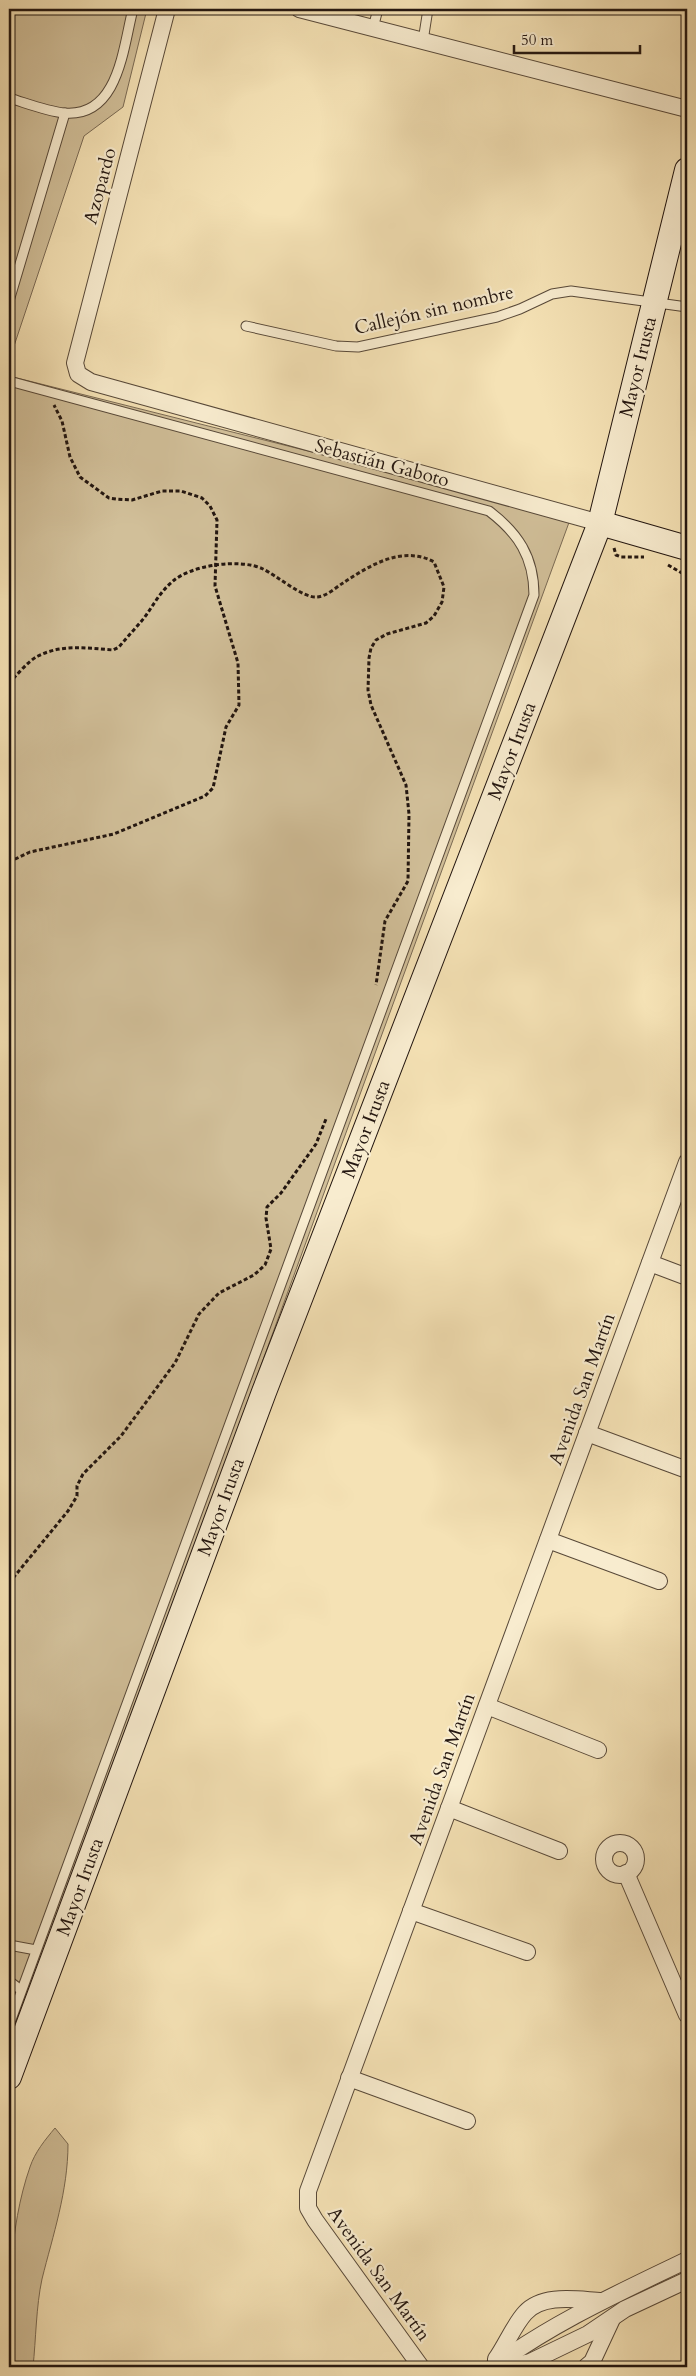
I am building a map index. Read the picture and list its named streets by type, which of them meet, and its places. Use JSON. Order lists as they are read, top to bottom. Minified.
{"streets":{"main road":["Mayor Irusta","Sebastián Gaboto"],"street":["Azopardo","Avenida San Martín"],"lane":["Callejón sin nombre"]},"crossings":[["Azopardo","Sebastián Gaboto"],["Callejón sin nombre","Mayor Irusta"],["Mayor Irusta","Sebastián Gaboto"]],"scale_bar":"50 m"}
